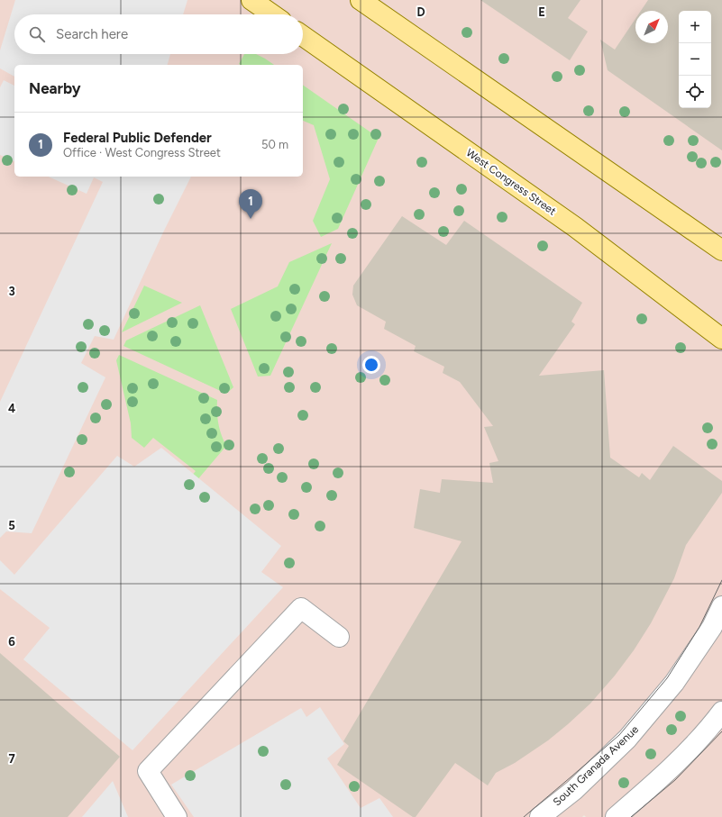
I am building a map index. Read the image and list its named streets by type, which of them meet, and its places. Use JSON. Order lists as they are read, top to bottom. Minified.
{"streets":{"main road":["West Congress Street"],"street":["South Granada Avenue"]},"north":"top right","page":{"map_buttons":["+","−"],"search":"Search here","heading":"Nearby","list":[{"mark":"1","name":"Federal Public Defender","note":"Office · West Congress Street","value":"50 m"}],"pins":"1"},"grid":{"columns":["D","E"],"rows":["3","4","5","6","7"]}}
